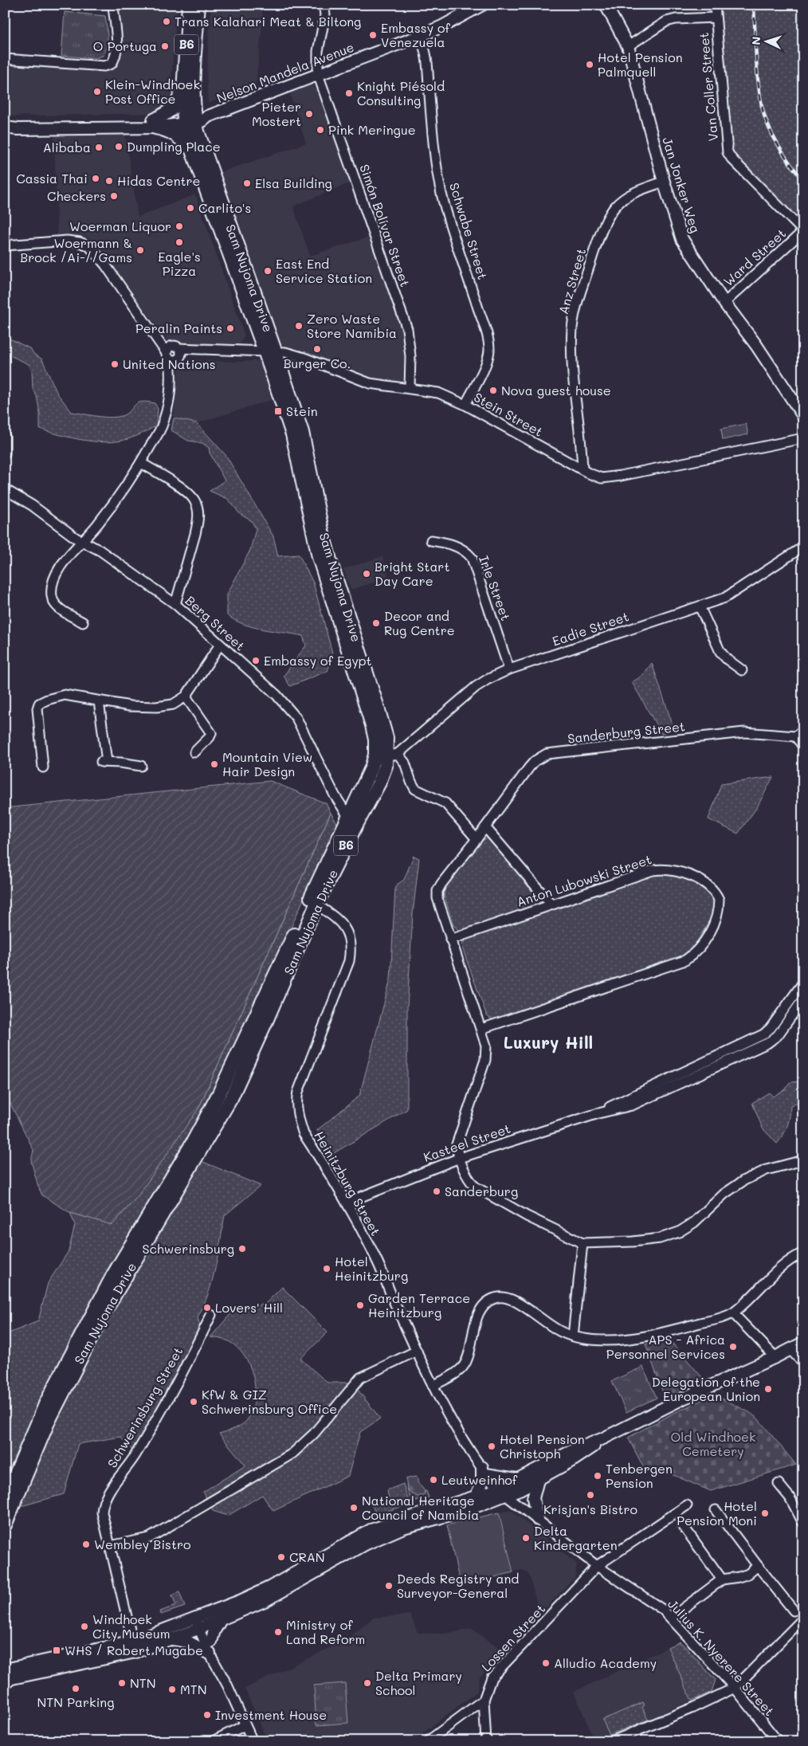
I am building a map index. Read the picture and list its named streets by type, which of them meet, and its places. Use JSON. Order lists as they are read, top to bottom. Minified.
{"streets":{"highway":["B6","Sam Nujoma Drive"],"main road":["Nelson Mandela Avenue","Jan Jonker Weg"],"street":["Van Coller Street","Simón Bolívar Street","Schwabe Street","Ward Street","Anz Street","Stein Street","Irle Street","Berg Street","Eadie Street","Sanderburg Street","Anton Lubowski Street","Kasteel Street","Heinitzburg Street","Schwerinsburg Street","Lossen Street","Julius K. Nyerere Street"]},"crossings":[["Nelson Mandela Avenue","Simón Bolívar Street"],["Nelson Mandela Avenue","Schwabe Street"],["Nelson Mandela Avenue","Sam Nujoma Drive"],["Van Coller Street","Ward Street"],["Jan Jonker Weg","Ward Street"],["Jan Jonker Weg","Anz Street"],["Simón Bolívar Street","Stein Street"],["Schwabe Street","Stein Street"],["Sam Nujoma Drive","Stein Street"],["Sam Nujoma Drive","Berg Street"],["Sam Nujoma Drive","Eadie Street"],["Sam Nujoma Drive","Heinitzburg Street"],["Anz Street","Stein Street"],["Irle Street","Eadie Street"],["Kasteel Street","Heinitzburg Street"],["Heinitzburg Street","Julius K. Nyerere Street"],["Lossen Street","Julius K. Nyerere Street"]],"districts":["Luxury Hill"],"parks":["Old Windhoek Cemetery"],"places":{"other":["Trans Kalahari Meat & Biltong","Embassy of Venezuela","O Portuga","Hotel Pension Palmquell","Klein-Windhoek Post Office","Knight Piésold Consulting","Pieter Mostert","Pink Meringue","Dumpling Place","Alibaba","Cassia Thai","Hidas Centre","Elsa Building","Checkers","Carlito's","Woerman Liquor","Eagle's Pizza","Woermann & Brock /Ai-//Gams","East End Service Station","Zero Waste Store Namibia","Peralin Paints","Burger Co.","United Nations","Nova guest house","Bright Start Day Care","Decor and Rug Centre","Embassy of Egypt","Mountain View Hair Design","Sanderburg","Schwerinsburg","Hotel Heinitzburg","Garden Terrace Heinitzburg","Lovers' Hill","APS - Africa Personnel Services","Delegation of the European Union","KfW & GIZ Schwerinsburg Office","Hotel Pension Christoph","Tenbergen Pension","Leutweinhof","Krisjan's Bistro","National Heritage Council of Namibia","Hotel Pension Moni","Delta Kindergarten","Wembley Bistro","CRAN","Deeds Registry and Surveyor-General","Windhoek City Museum","Ministry of Land Reform","Alludio Academy","NTN","Delta Primary School","NTN Parking","MTN","Investment House"],"transit":["Stein","WHS / Robert Mugabe"]},"north":"left"}
